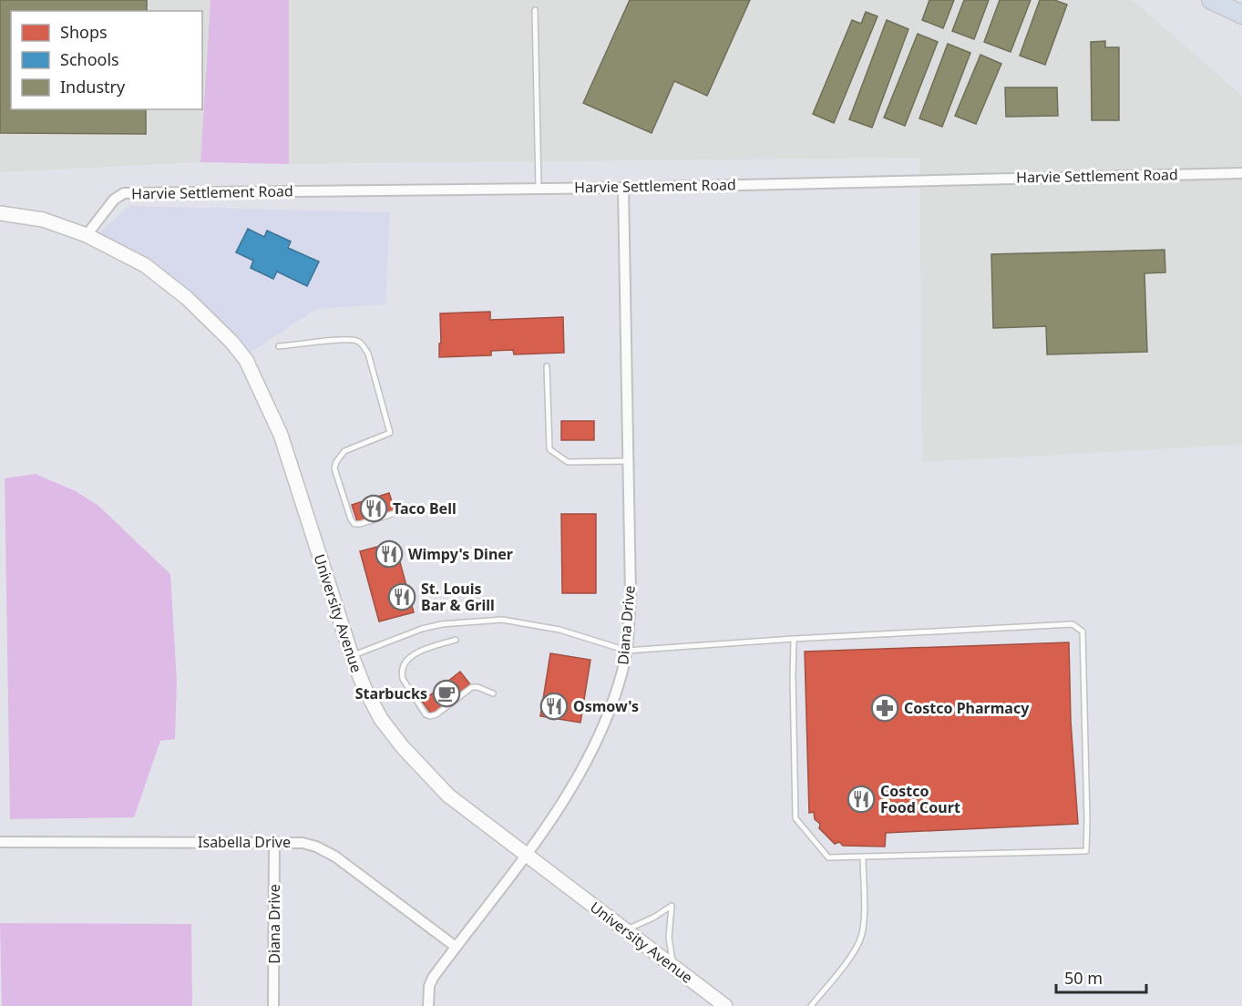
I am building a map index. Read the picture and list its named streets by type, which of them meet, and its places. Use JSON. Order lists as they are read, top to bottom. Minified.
{"streets":{"street":["Harvie Settlement Road","University Avenue","Diana Drive","Isabella Drive"]},"crossings":[["Harvie Settlement Road","University Avenue"],["Harvie Settlement Road","Diana Drive"],["University Avenue","Diana Drive"],["Diana Drive","Isabella Drive"]],"places":{"restaurant":["Taco Bell","Wimpy's Diner","St. Louis Bar & Grill","Osmow's","Costco Food Court"],"cafe":["Starbucks"],"pharmacy":["Costco Pharmacy"]},"legend":["Shops","Schools","Industry"],"scale_bar":"50 m"}
